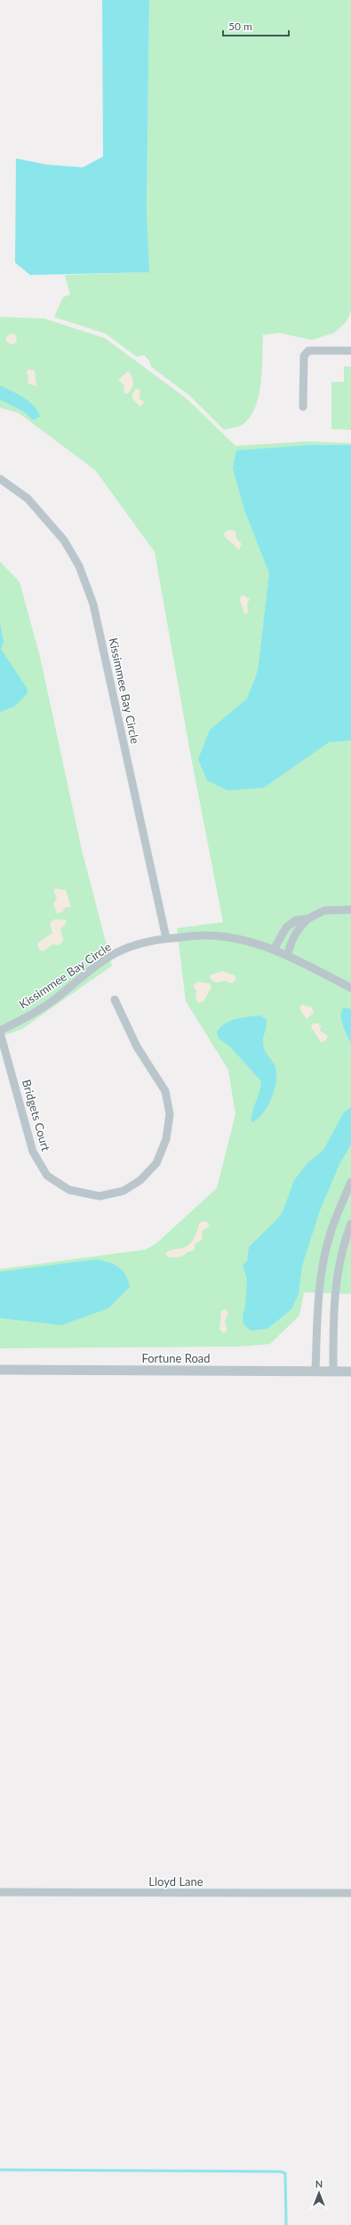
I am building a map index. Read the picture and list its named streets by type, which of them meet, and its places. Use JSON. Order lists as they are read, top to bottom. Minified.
{"streets":{"street":["Kissimmee Bay Circle","Bridgets Court","Fortune Road","Lloyd Lane"]},"crossings":[["Kissimmee Bay Circle","Bridgets Court"]],"scale_bar":"50 m","north":"top"}
